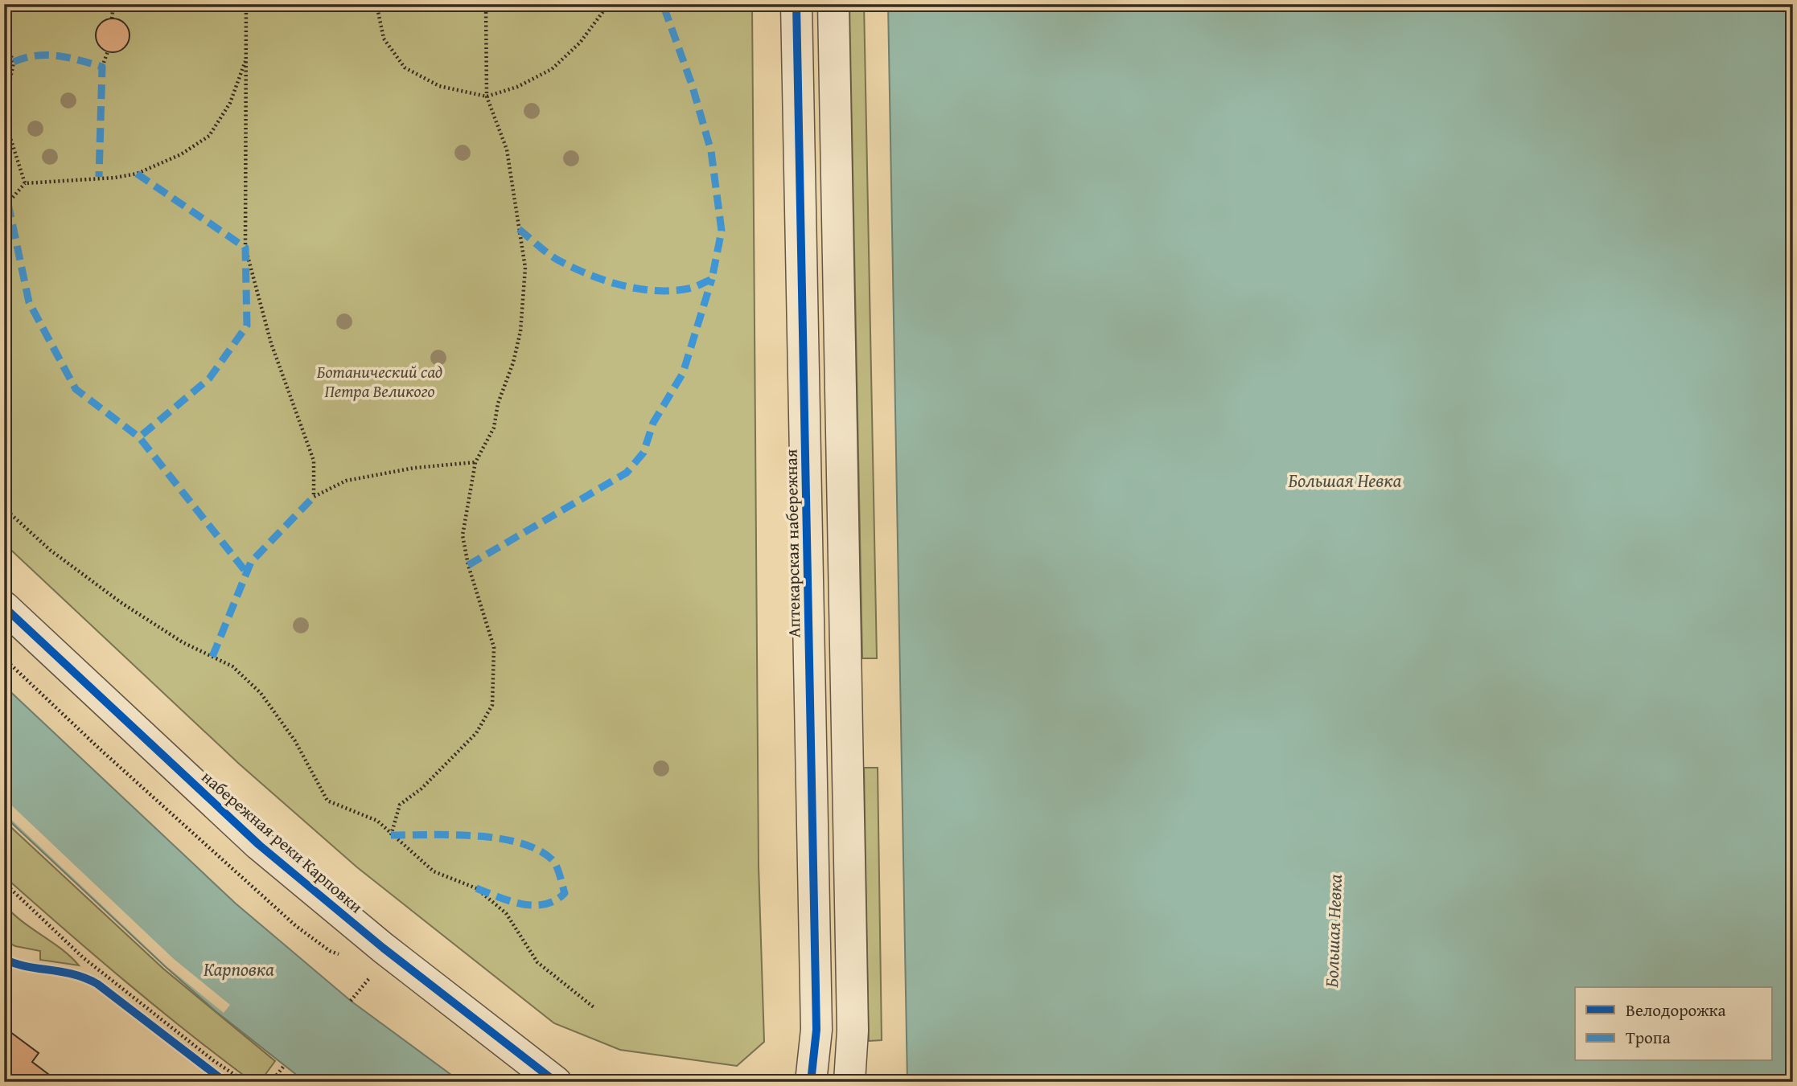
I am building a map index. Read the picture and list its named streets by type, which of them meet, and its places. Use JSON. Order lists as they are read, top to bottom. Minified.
{"streets":{"street":["Аптекарская набережная","набережная реки Карповки"]},"water":["Большая Невка","Карповка"],"parks":["Ботанический сад Петра Великого"],"legend":["Велодорожка","Тропа"]}
